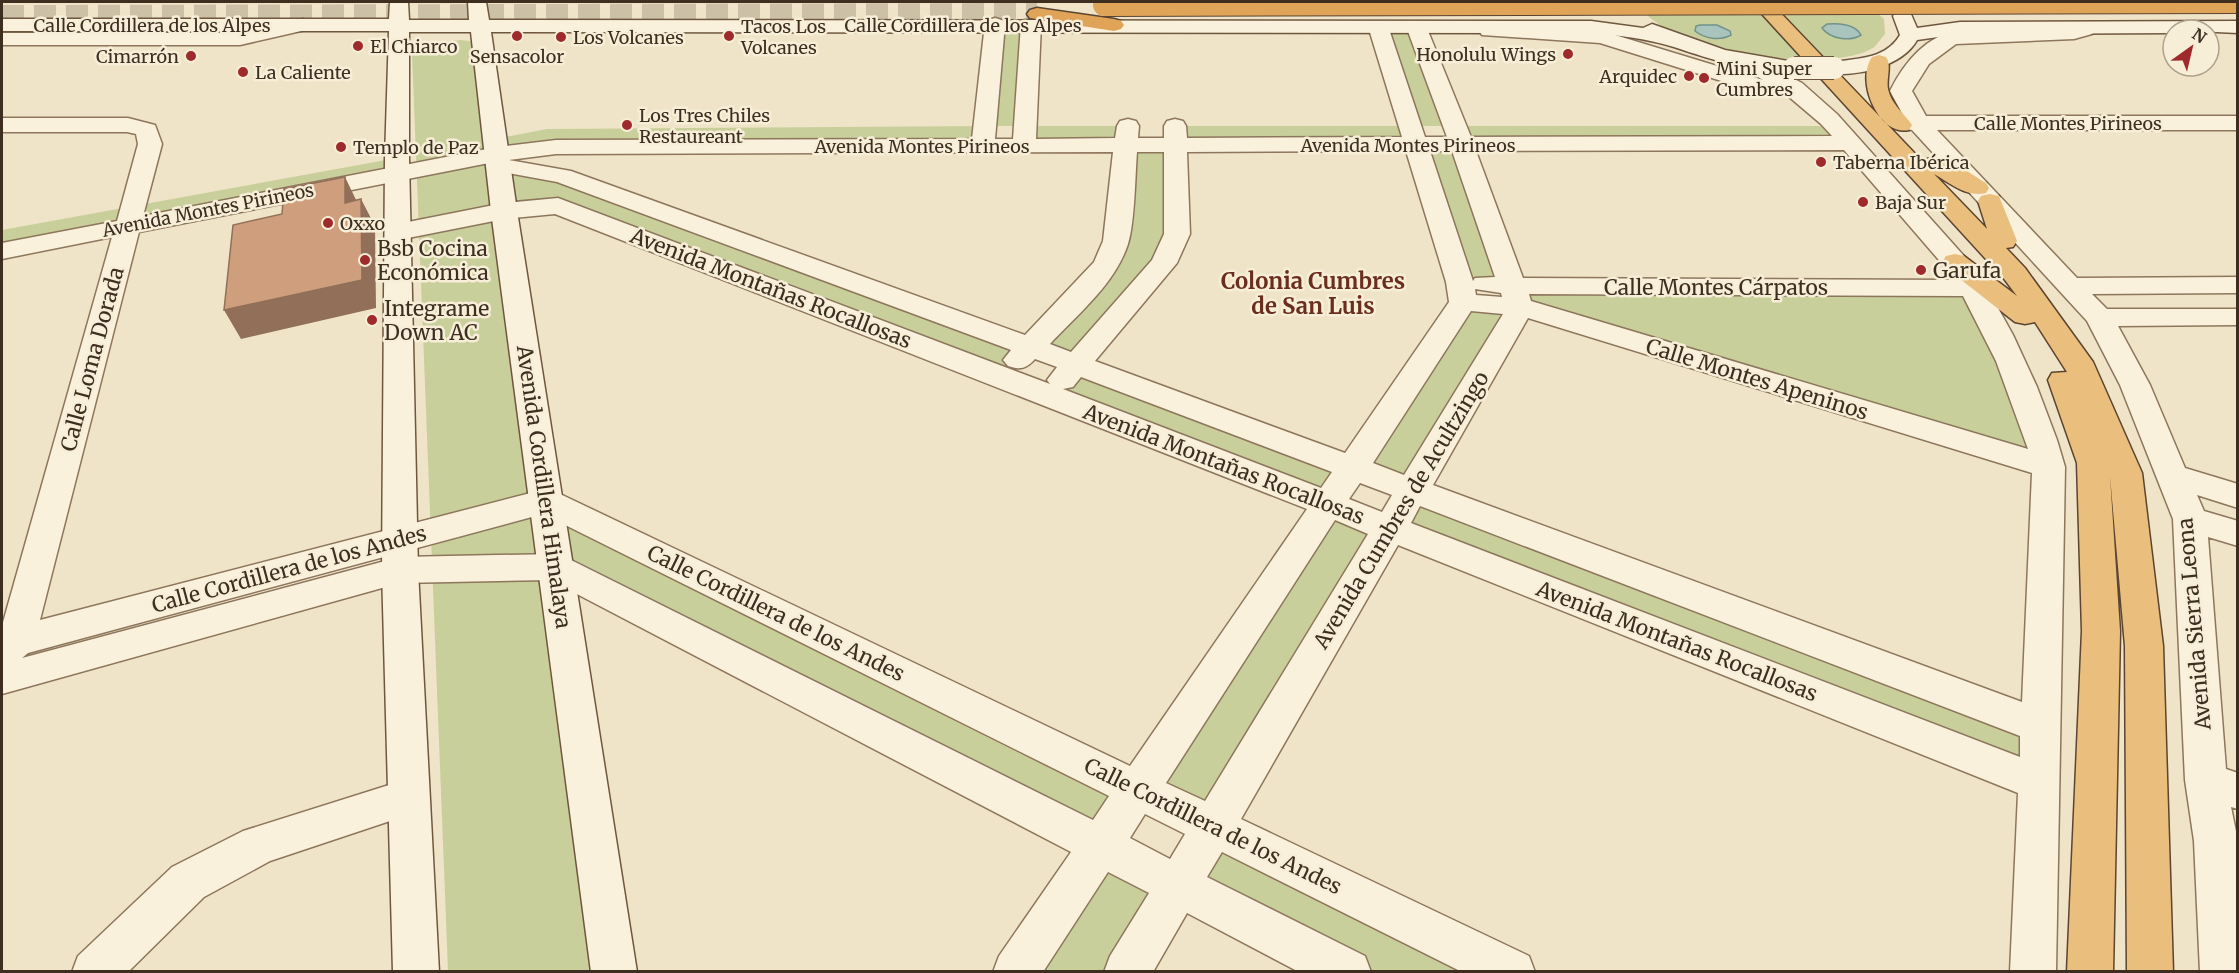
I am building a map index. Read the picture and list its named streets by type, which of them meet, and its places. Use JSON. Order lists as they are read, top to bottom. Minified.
{"streets":{"highway":["Calle Cordillera de los Alpes"],"street":["Calle Montes Pirineos","Avenida Montes Pirineos","Calle Montes Cárpatos","Avenida Montañas Rocallosas","Calle Loma Dorada","Calle Montes Apeninos","Avenida Cordillera Himalaya","Avenida Cumbres de Acultzingo","Calle Cordillera de los Andes","Avenida Sierra Leona"]},"crossings":[["Calle Cordillera de los Alpes","Avenida Montes Pirineos"],["Calle Cordillera de los Alpes","Avenida Cordillera Himalaya"],["Calle Montes Pirineos","Avenida Sierra Leona"],["Avenida Montes Pirineos","Avenida Montañas Rocallosas"],["Avenida Montes Pirineos","Calle Loma Dorada"],["Avenida Montes Pirineos","Avenida Cordillera Himalaya"],["Calle Montes Cárpatos","Calle Montes Apeninos"],["Calle Montes Cárpatos","Avenida Cumbres de Acultzingo"],["Avenida Montañas Rocallosas","Avenida Cordillera Himalaya"],["Avenida Montañas Rocallosas","Avenida Cumbres de Acultzingo"],["Calle Loma Dorada","Calle Cordillera de los Andes"],["Calle Montes Apeninos","Avenida Cumbres de Acultzingo"],["Avenida Cordillera Himalaya","Calle Cordillera de los Andes"],["Avenida Cumbres de Acultzingo","Calle Cordillera de los Andes"]],"districts":["Colonia Cumbres de San Luis"],"places":["Sensacolor","Tacos Los Volcanes","Los Volcanes","El Chiarco","Honolulu Wings","Cimarrón","La Caliente","Arquidec","Mini Super Cumbres","Los Tres Chiles Restaureant","Templo de Paz","Taberna Ibérica","Baja Sur","Oxxo","Bsb Cocina Económica","Garufa","Integrame Down AC"],"north":"top right"}
